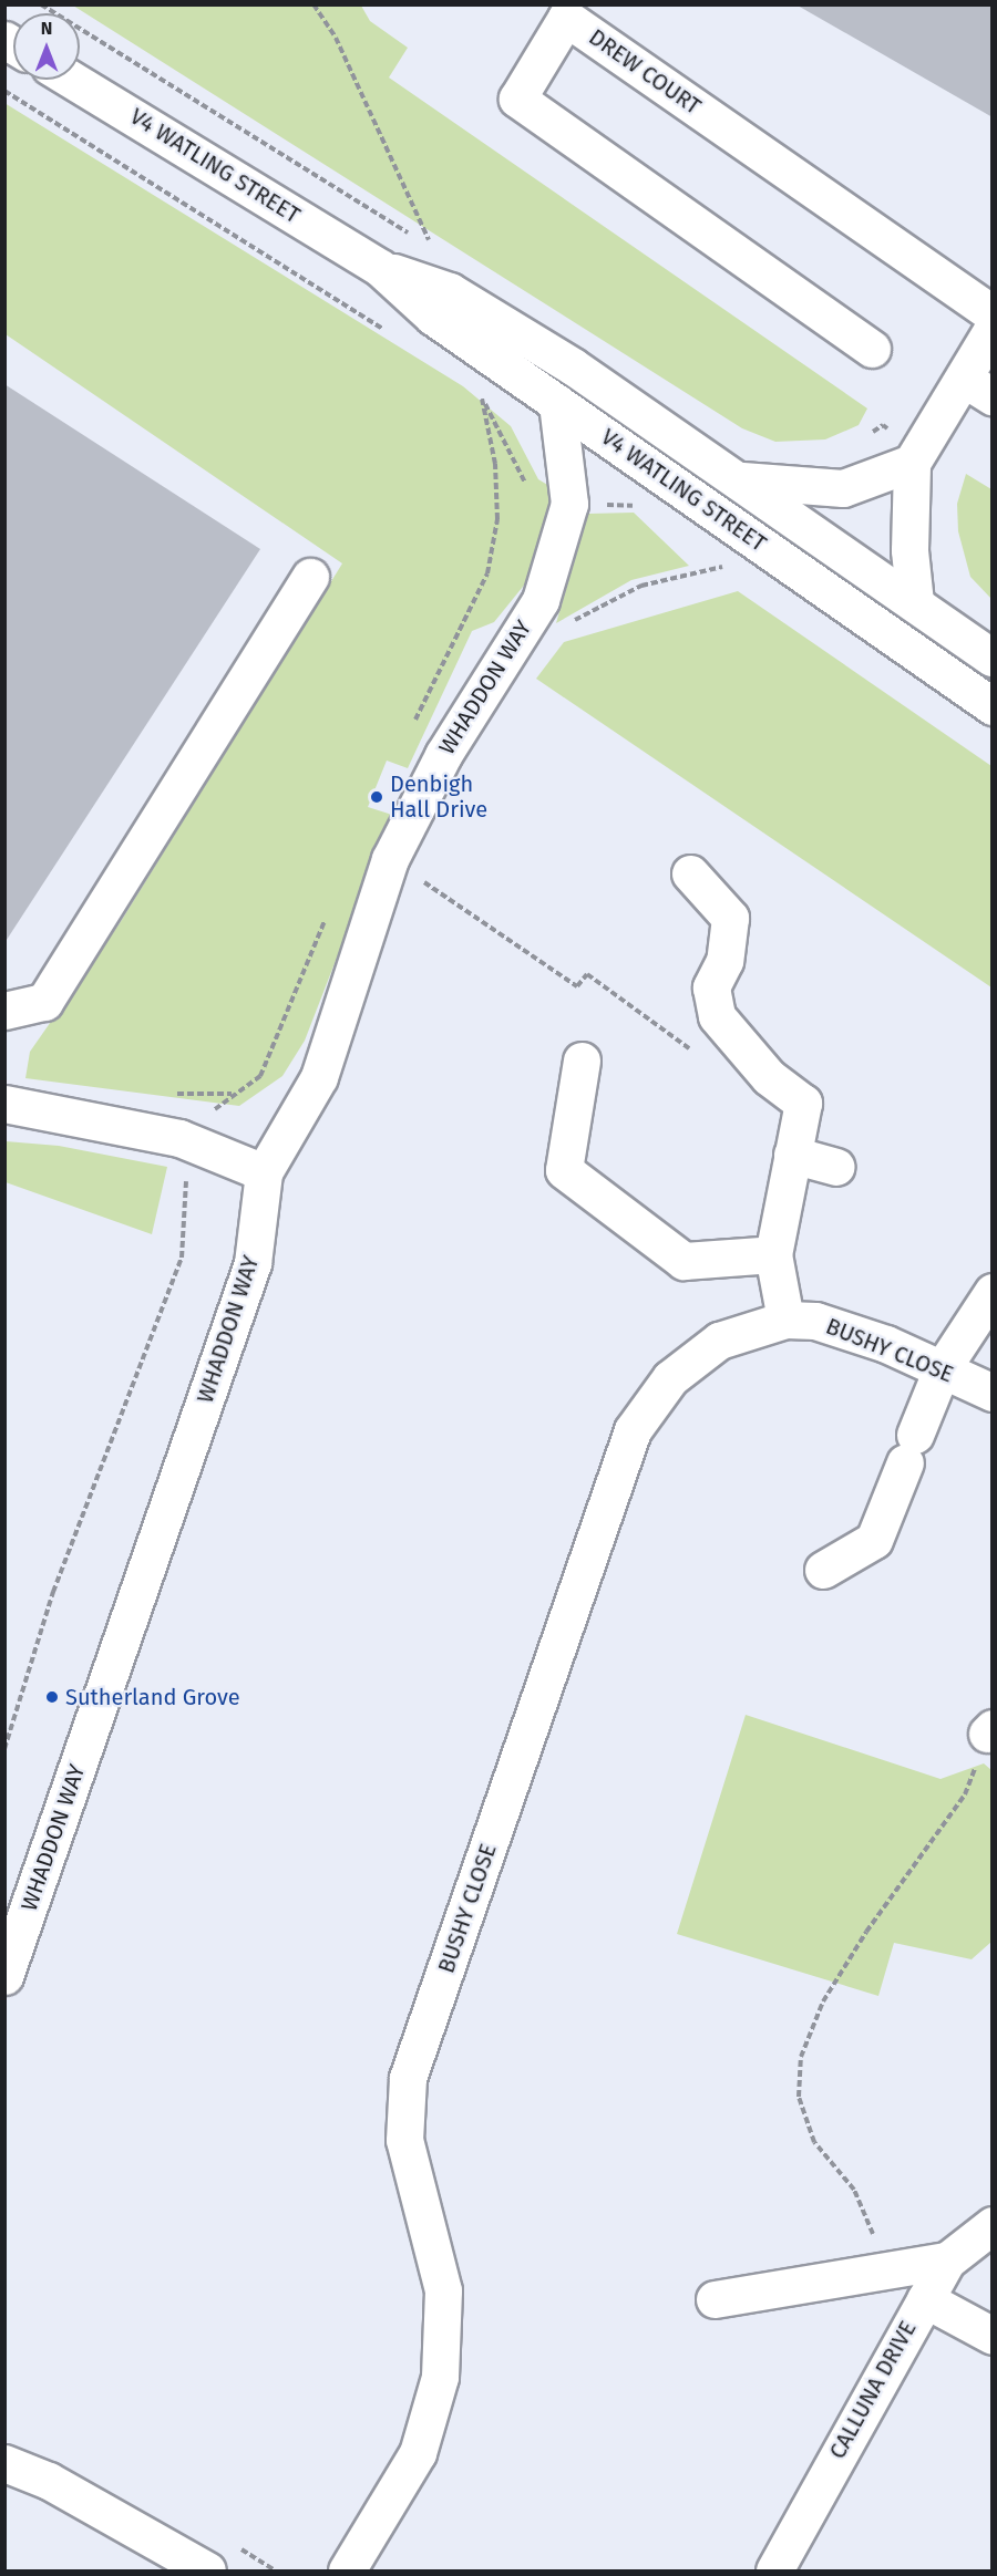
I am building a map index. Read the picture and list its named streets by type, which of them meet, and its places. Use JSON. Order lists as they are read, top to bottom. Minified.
{"streets":{"street":["DREW COURT","V4 WATLING STREET","WHADDON WAY","BUSHY CLOSE","CALLUNA DRIVE"]},"crossings":[["V4 WATLING STREET","WHADDON WAY"]],"places":["Denbigh Hall Drive","Sutherland Grove"],"north":"top"}
